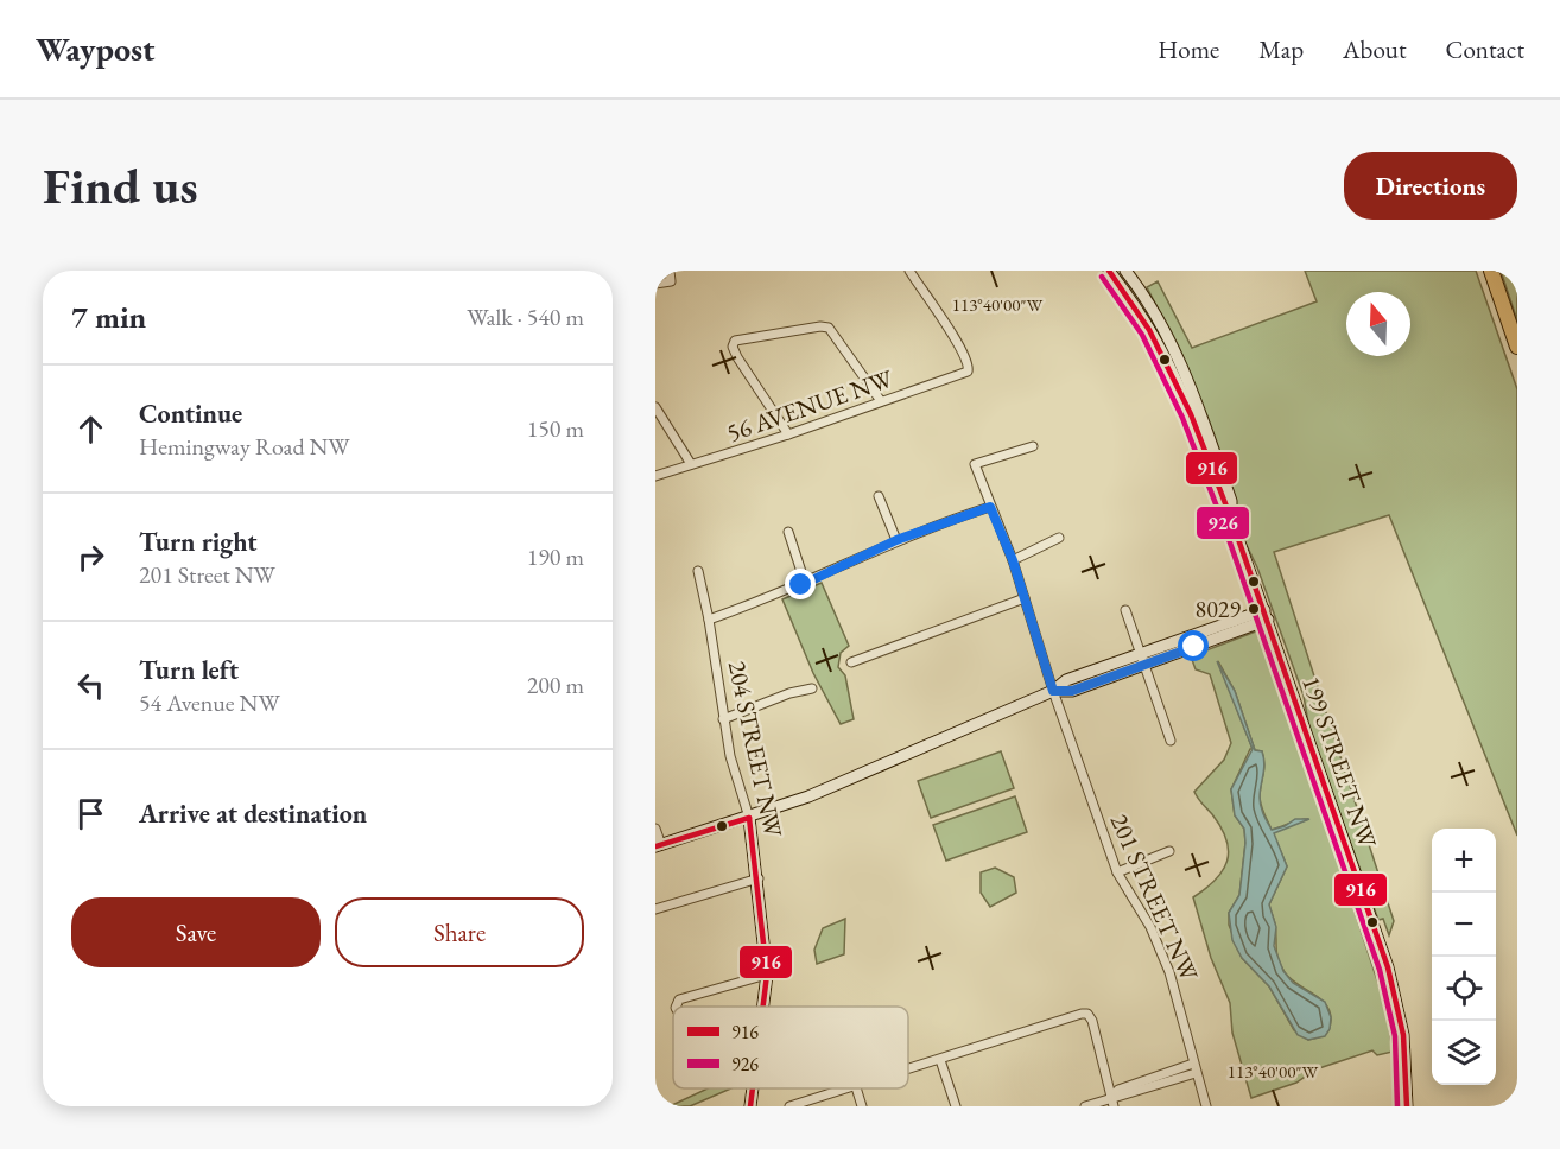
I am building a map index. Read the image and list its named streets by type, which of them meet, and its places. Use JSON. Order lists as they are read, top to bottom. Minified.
{"streets":{"street":["56 AVENUE NW","204 STREET NW","199 STREET NW","201 STREET NW"]},"places":["8029"],"lines":["transit line 916","transit line 926"],"legend":["916","926"],"north":"top","page":{"header":"Waypost","nav":["Home","Map","About","Contact"],"buttons":["Directions",["Save","Share"]],"title":"Find us","heading":["7 min","Walk · 540 m"],"list":[["Continue","Hemingway Road NW","150 m"],["Turn right","201 Street NW","190 m"],["Turn left","54 Avenue NW","200 m"],"Arrive at destination"],"map_buttons":["+","−"]},"coordinates":["113°40'00\"W"]}
